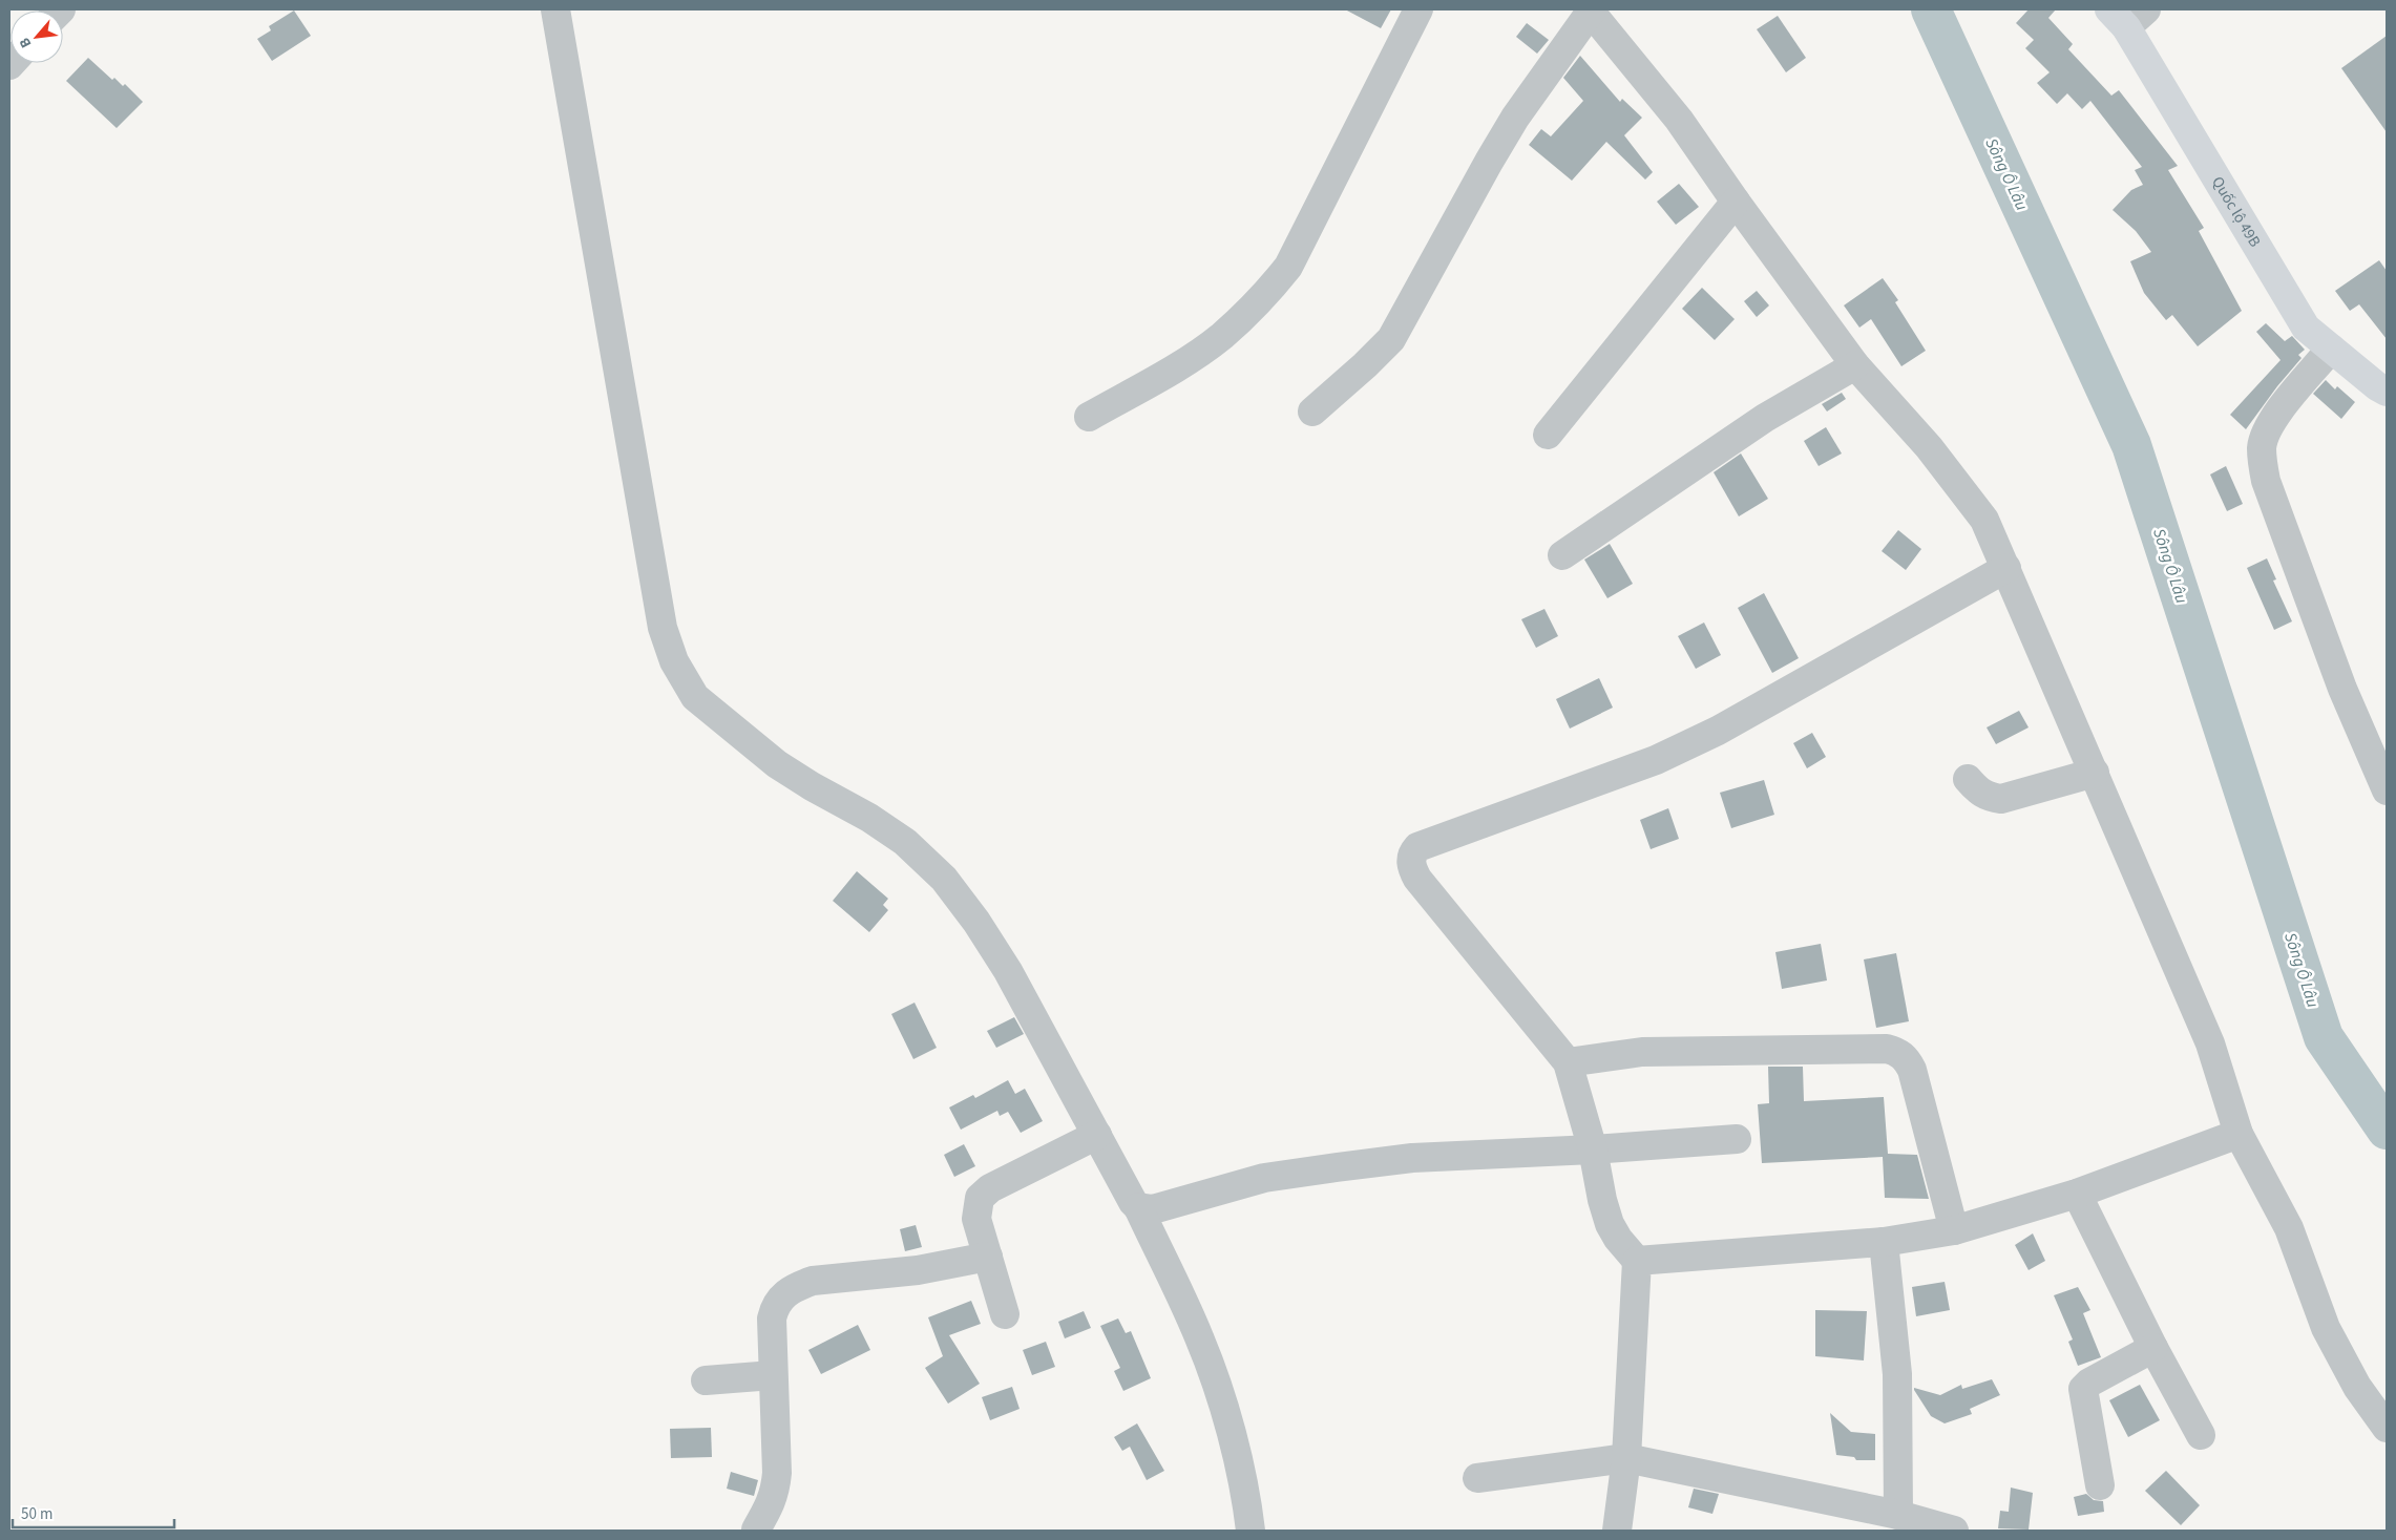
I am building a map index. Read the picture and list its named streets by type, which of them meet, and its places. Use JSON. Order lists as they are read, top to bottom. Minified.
{"streets":{"main road":["Quốc lộ 49B"]},"water":["Sông Ô Lâu"],"scale_bar":"50 m","north":"bottom left"}
